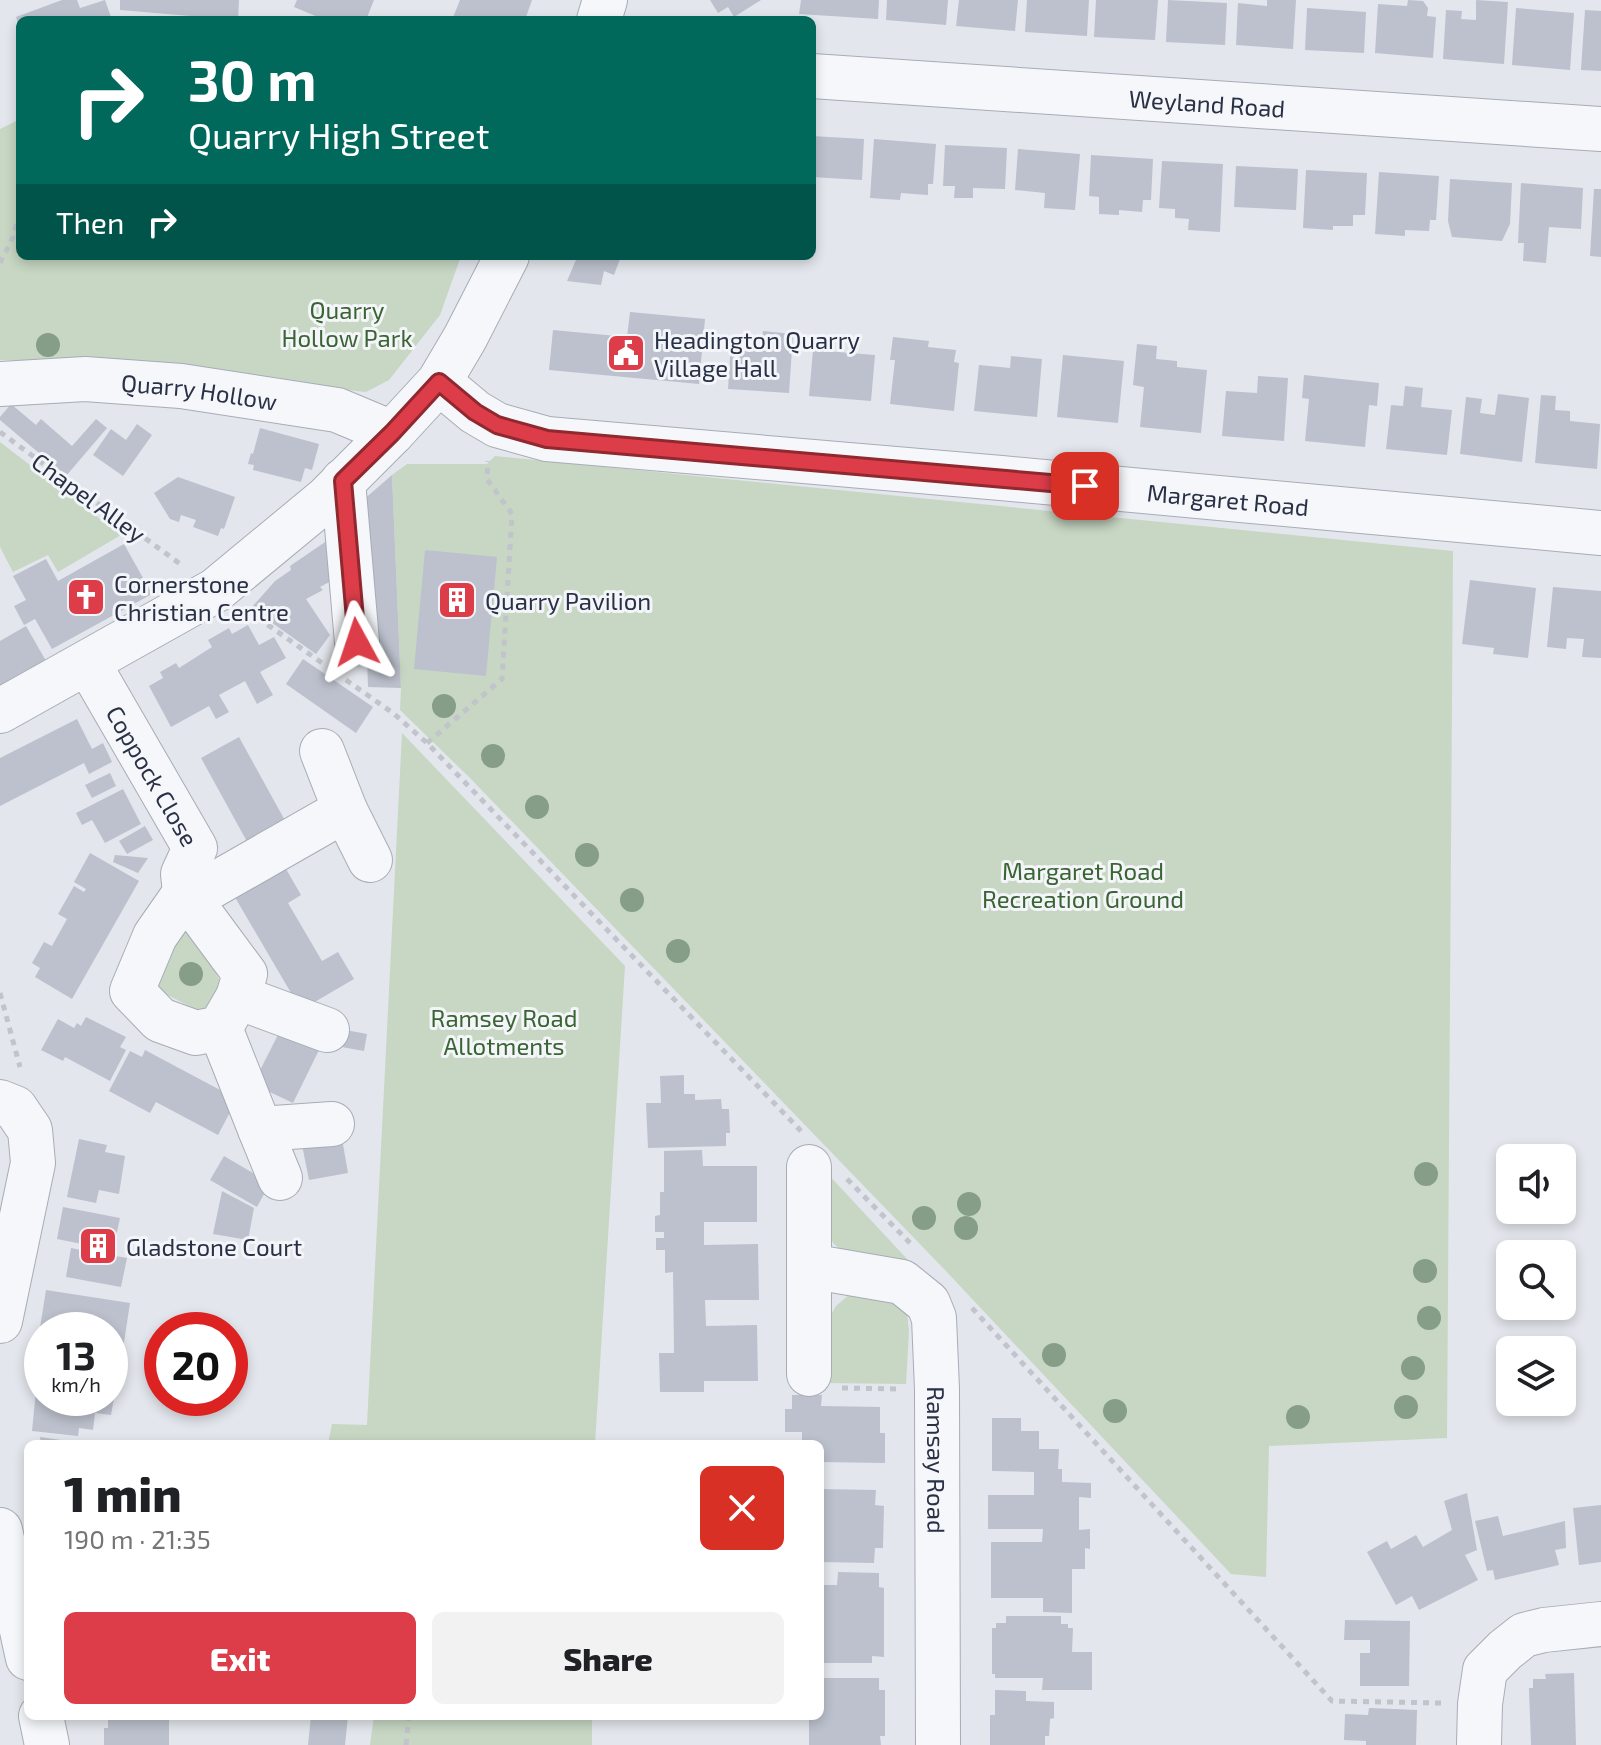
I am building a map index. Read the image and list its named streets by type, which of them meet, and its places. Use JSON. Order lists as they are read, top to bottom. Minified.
{"streets":{"street":["Weyland Road","Quarry Hollow","Margaret Road","Coppock Close","Ramsay Road"],"path":["Chapel Alley"]},"parks":["Quarry Hollow Park","Margaret Road Recreation Ground","Ramsey Road Allotments"],"places":{"public building":["Headington Quarry Village Hall"],"church":["Cornerstone Christian Centre"],"building":["Quarry Pavilion","Gladstone Court"]},"page":{"turn":["30 m","Quarry High Street"],"then":"Then","speed":"13 km/h","limit":"20","heading":["1 min","190 m · 21:35"],"buttons":["Exit","Share"]}}
